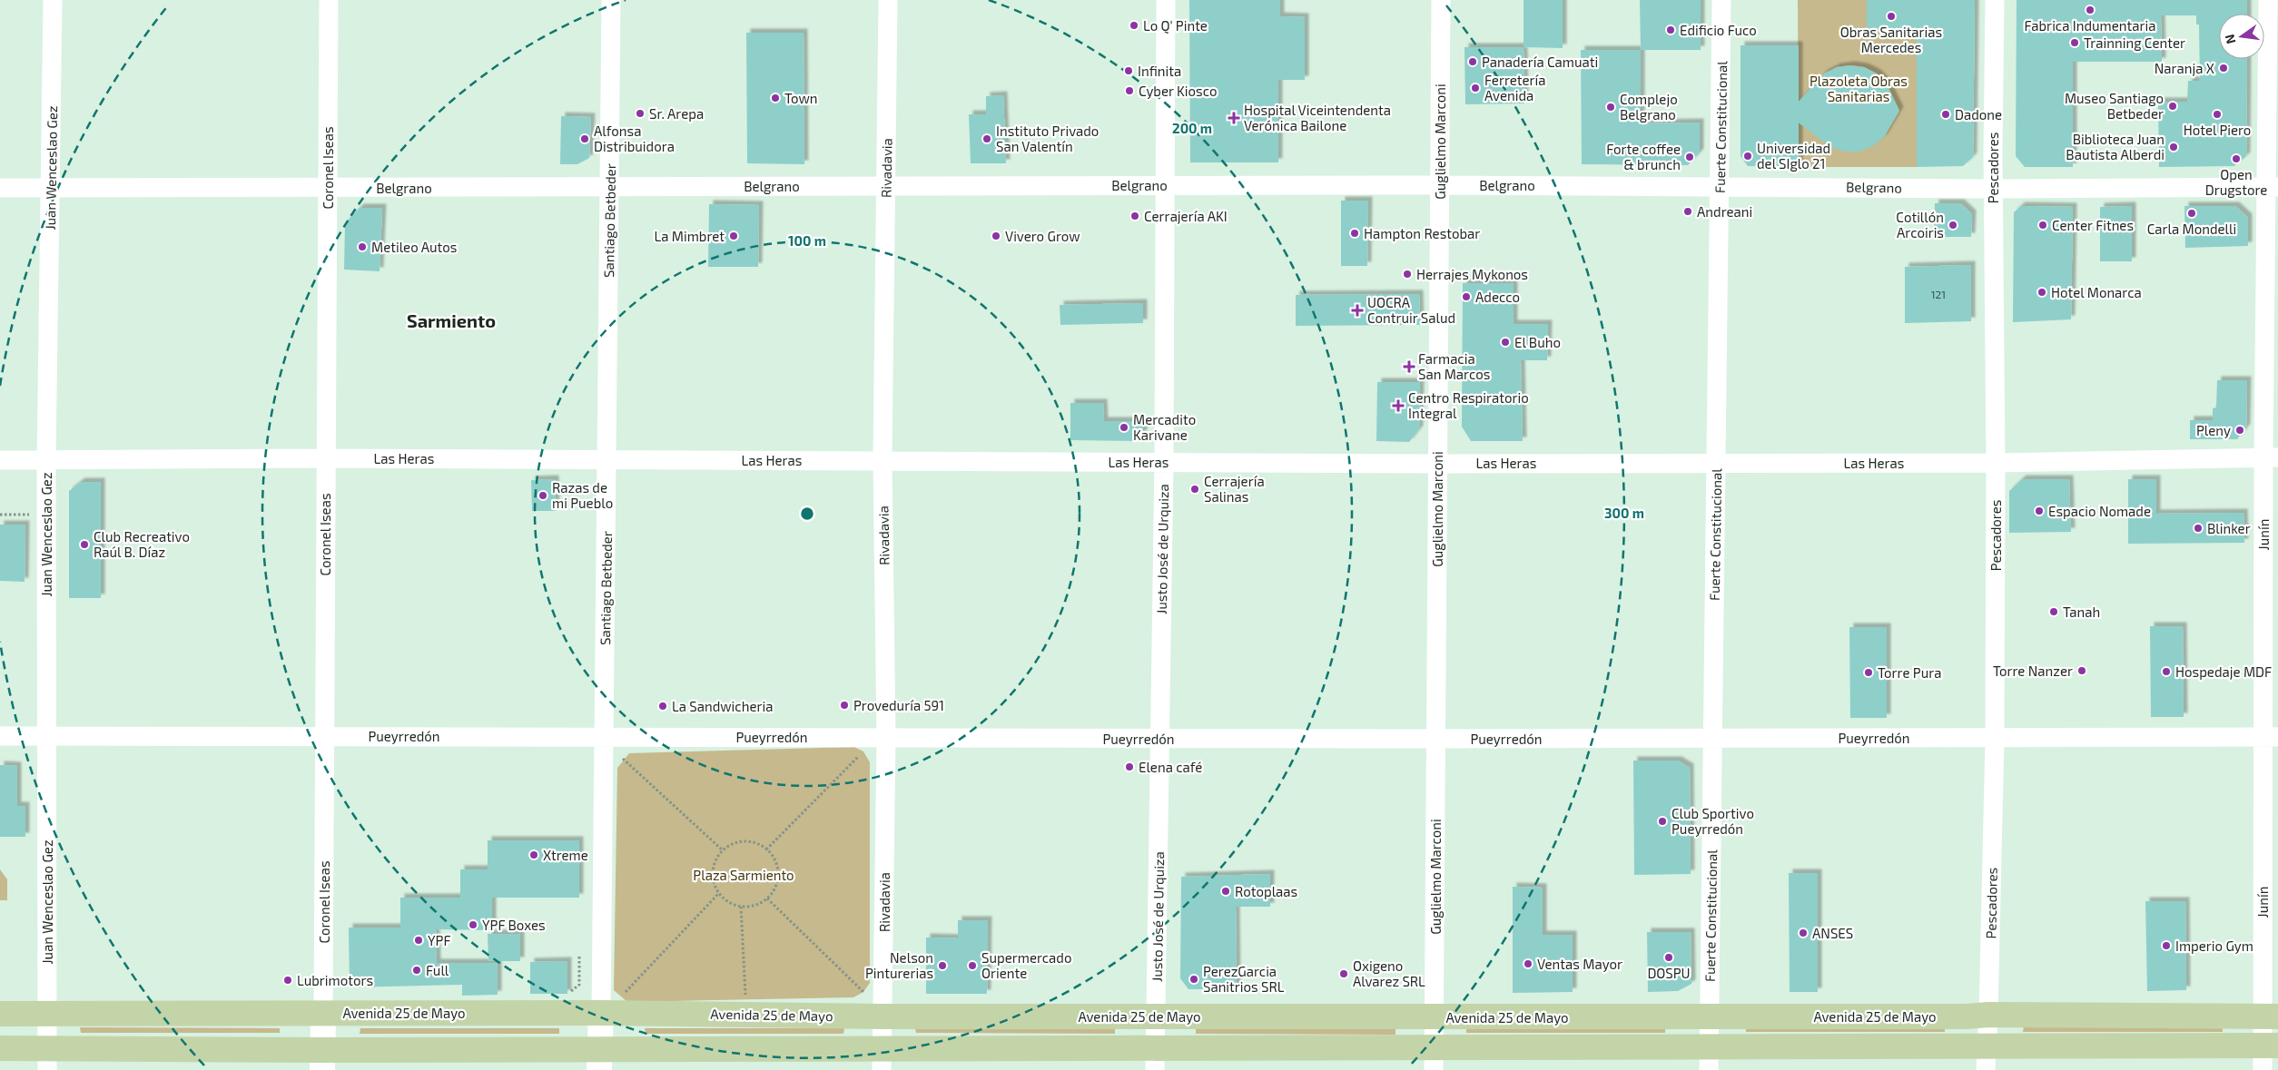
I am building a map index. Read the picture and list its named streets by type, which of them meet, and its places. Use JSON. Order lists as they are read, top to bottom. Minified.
{"streets":{"main road":["Coronel Iseas","Avenida 25 de Mayo"],"street":["Fuerte Constitucional","Guglielmo Marconi","Juan Wenceslao Gez","Rivadavia","Pescadores","Belgrano","Santiago Betbeder","Las Heras","Junín","Justo José de Urquiza","Pueyrredón"]},"crossings":[["Fuerte Constitucional","Belgrano"],["Fuerte Constitucional","Las Heras"],["Fuerte Constitucional","Pueyrredón"],["Fuerte Constitucional","Avenida 25 de Mayo"],["Guglielmo Marconi","Belgrano"],["Guglielmo Marconi","Las Heras"],["Guglielmo Marconi","Pueyrredón"],["Guglielmo Marconi","Avenida 25 de Mayo"],["Juan Wenceslao Gez","Belgrano"],["Juan Wenceslao Gez","Las Heras"],["Juan Wenceslao Gez","Pueyrredón"],["Juan Wenceslao Gez","Avenida 25 de Mayo"],["Coronel Iseas","Belgrano"],["Coronel Iseas","Las Heras"],["Coronel Iseas","Pueyrredón"],["Coronel Iseas","Avenida 25 de Mayo"],["Rivadavia","Belgrano"],["Rivadavia","Las Heras"],["Rivadavia","Pueyrredón"],["Rivadavia","Avenida 25 de Mayo"],["Pescadores","Belgrano"],["Pescadores","Las Heras"],["Pescadores","Pueyrredón"],["Pescadores","Avenida 25 de Mayo"],["Belgrano","Santiago Betbeder"],["Belgrano","Junín"],["Belgrano","Justo José de Urquiza"],["Santiago Betbeder","Las Heras"],["Santiago Betbeder","Pueyrredón"],["Santiago Betbeder","Avenida 25 de Mayo"],["Las Heras","Junín"],["Las Heras","Justo José de Urquiza"],["Junín","Pueyrredón"],["Junín","Avenida 25 de Mayo"],["Justo José de Urquiza","Pueyrredón"],["Justo José de Urquiza","Avenida 25 de Mayo"]],"districts":["Sarmiento"],"parks":["Plazoleta Obras Sanitarias","Plaza Sarmiento"],"places":{"other":["Fabrica Indumentaria","Obras Sanitarias Mercedes","Lo Q' Pinte","Edificio Fuco","Trainning Center","Panadería Camuati","Naranja X","Infinita","Ferretería Avenida","Cyber Kiosco","Town","Museo Santiago Betbeder","Complejo Belgrano","Sr. Arepa","Dadone","Hotel Piero","Alfonsa Distribuidora","Instituto Privado San Valentín","Biblioteca Juan Bautista Alberdi","Universidad del SIglo 21","Forte coffee & brunch","Open Drugstore","Andreani","Carla Mondelli","Cerrajería AKI","Cotillón Arcoiris","Center Fitnes","Hampton Restobar","La Mimbret","Vivero Grow","Metileo Autos","Herrajes Mykonos","Hotel Monarca","Adecco","El Buho","Mercadito Karivane","Pleny","Cerrajería Salinas","Razas de mi Pueblo","Espacio Nomade","Blinker","Club Recreativo Raúl B. Díaz","Tanah","Torre Nanzer","Hospedaje MDF","Torre Pura","Proveduría 591","La Sandwicheria","Elena café","Club Sportivo Pueyrredón","Xtreme","Rotoplaas","YPF Boxes","ANSES","YPF","Imperio Gym","DOSPU","Ventas Mayor","Nelson Pinturerias","Supermercado Oriente","Full","Oxigeno Alvarez SRL","PerezGarcia Sanitrios SRL","Lubrimotors"],"health":["Hospital Viceintendenta Verónica Bailone","UOCRA Contruir Salud","Farmacia San Marcos","Centro Respiratorio Integral"]},"house_numbers":["121"],"north":"left","rings":["200 m","100 m","300 m"]}
